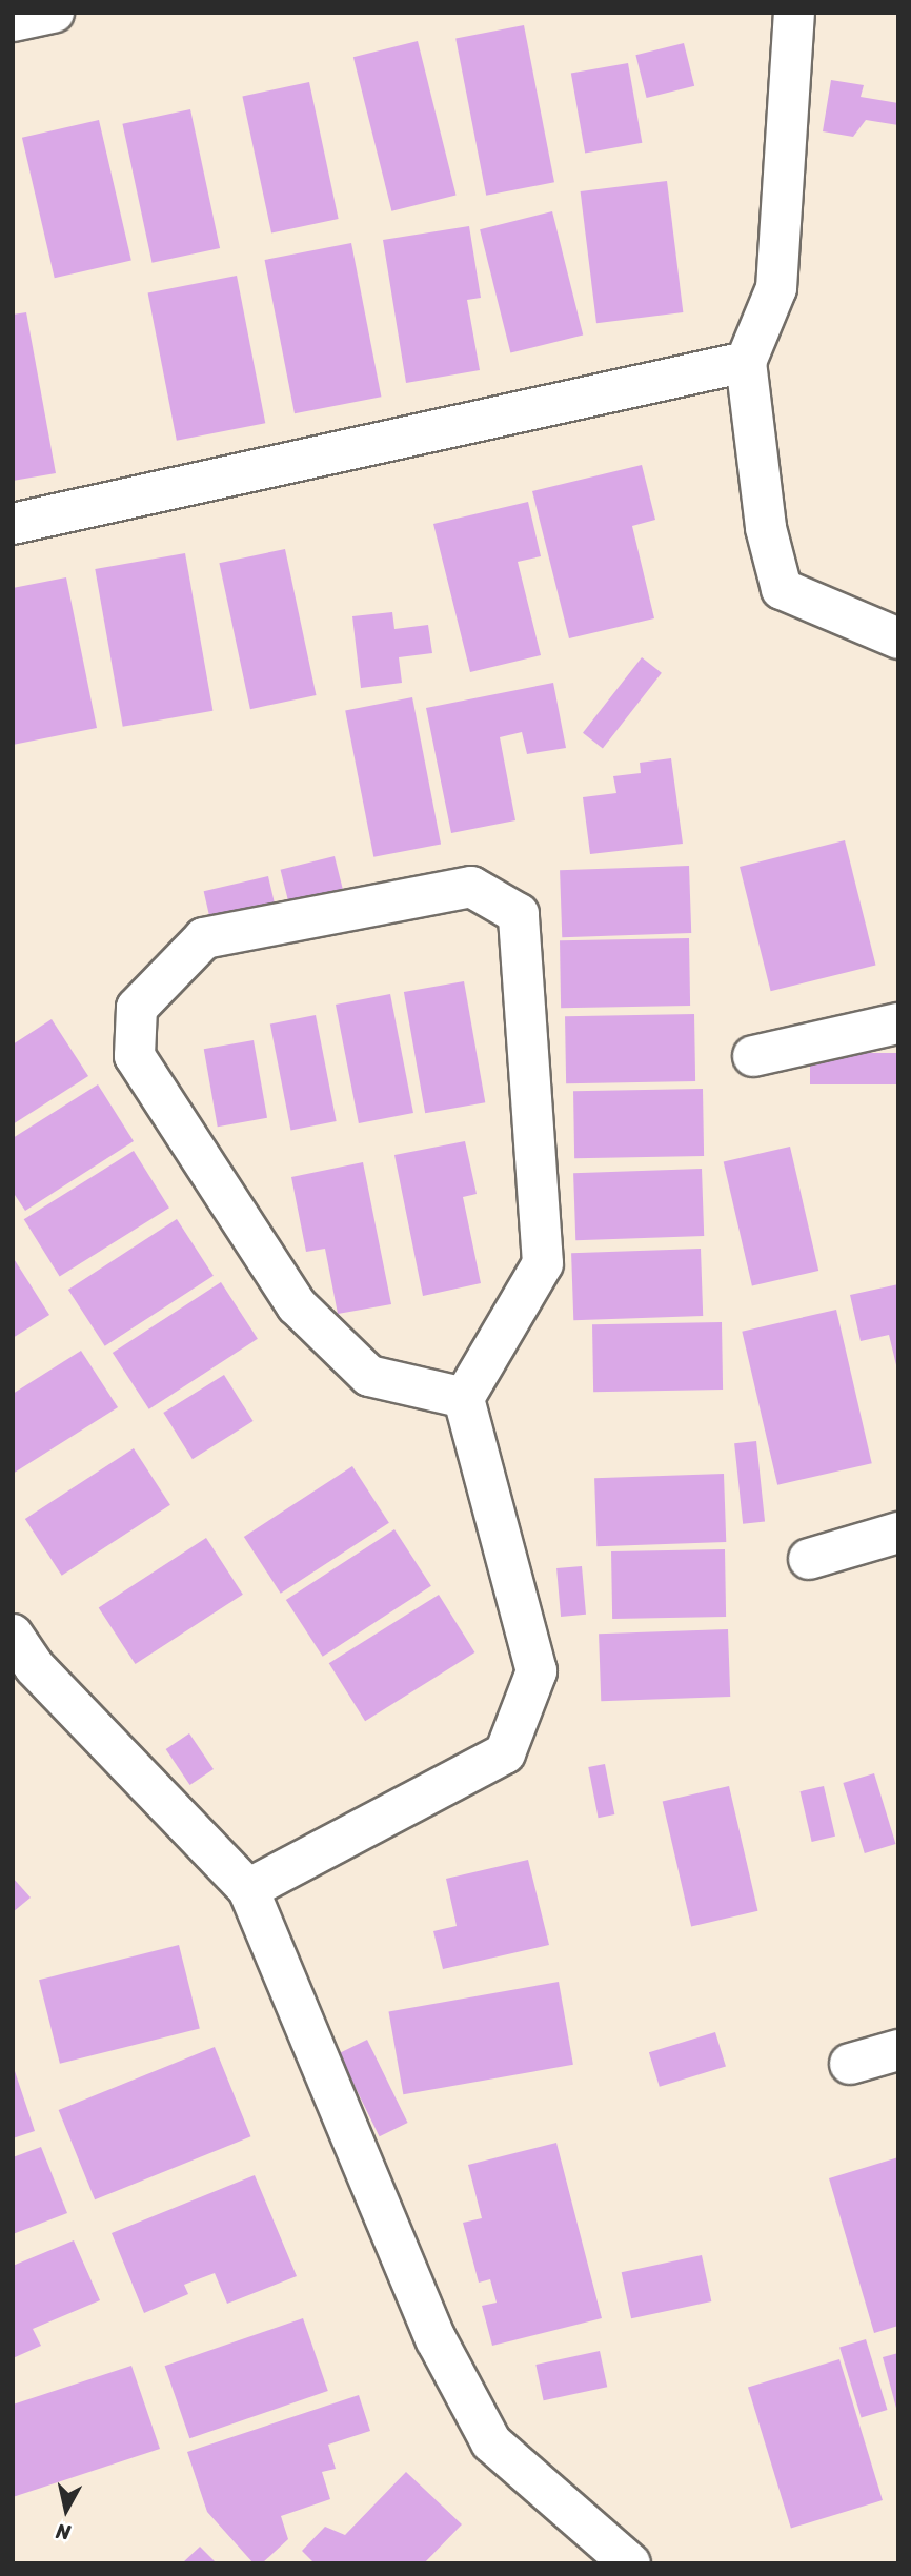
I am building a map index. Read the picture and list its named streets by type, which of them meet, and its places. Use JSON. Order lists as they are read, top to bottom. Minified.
{"north":"bottom"}
